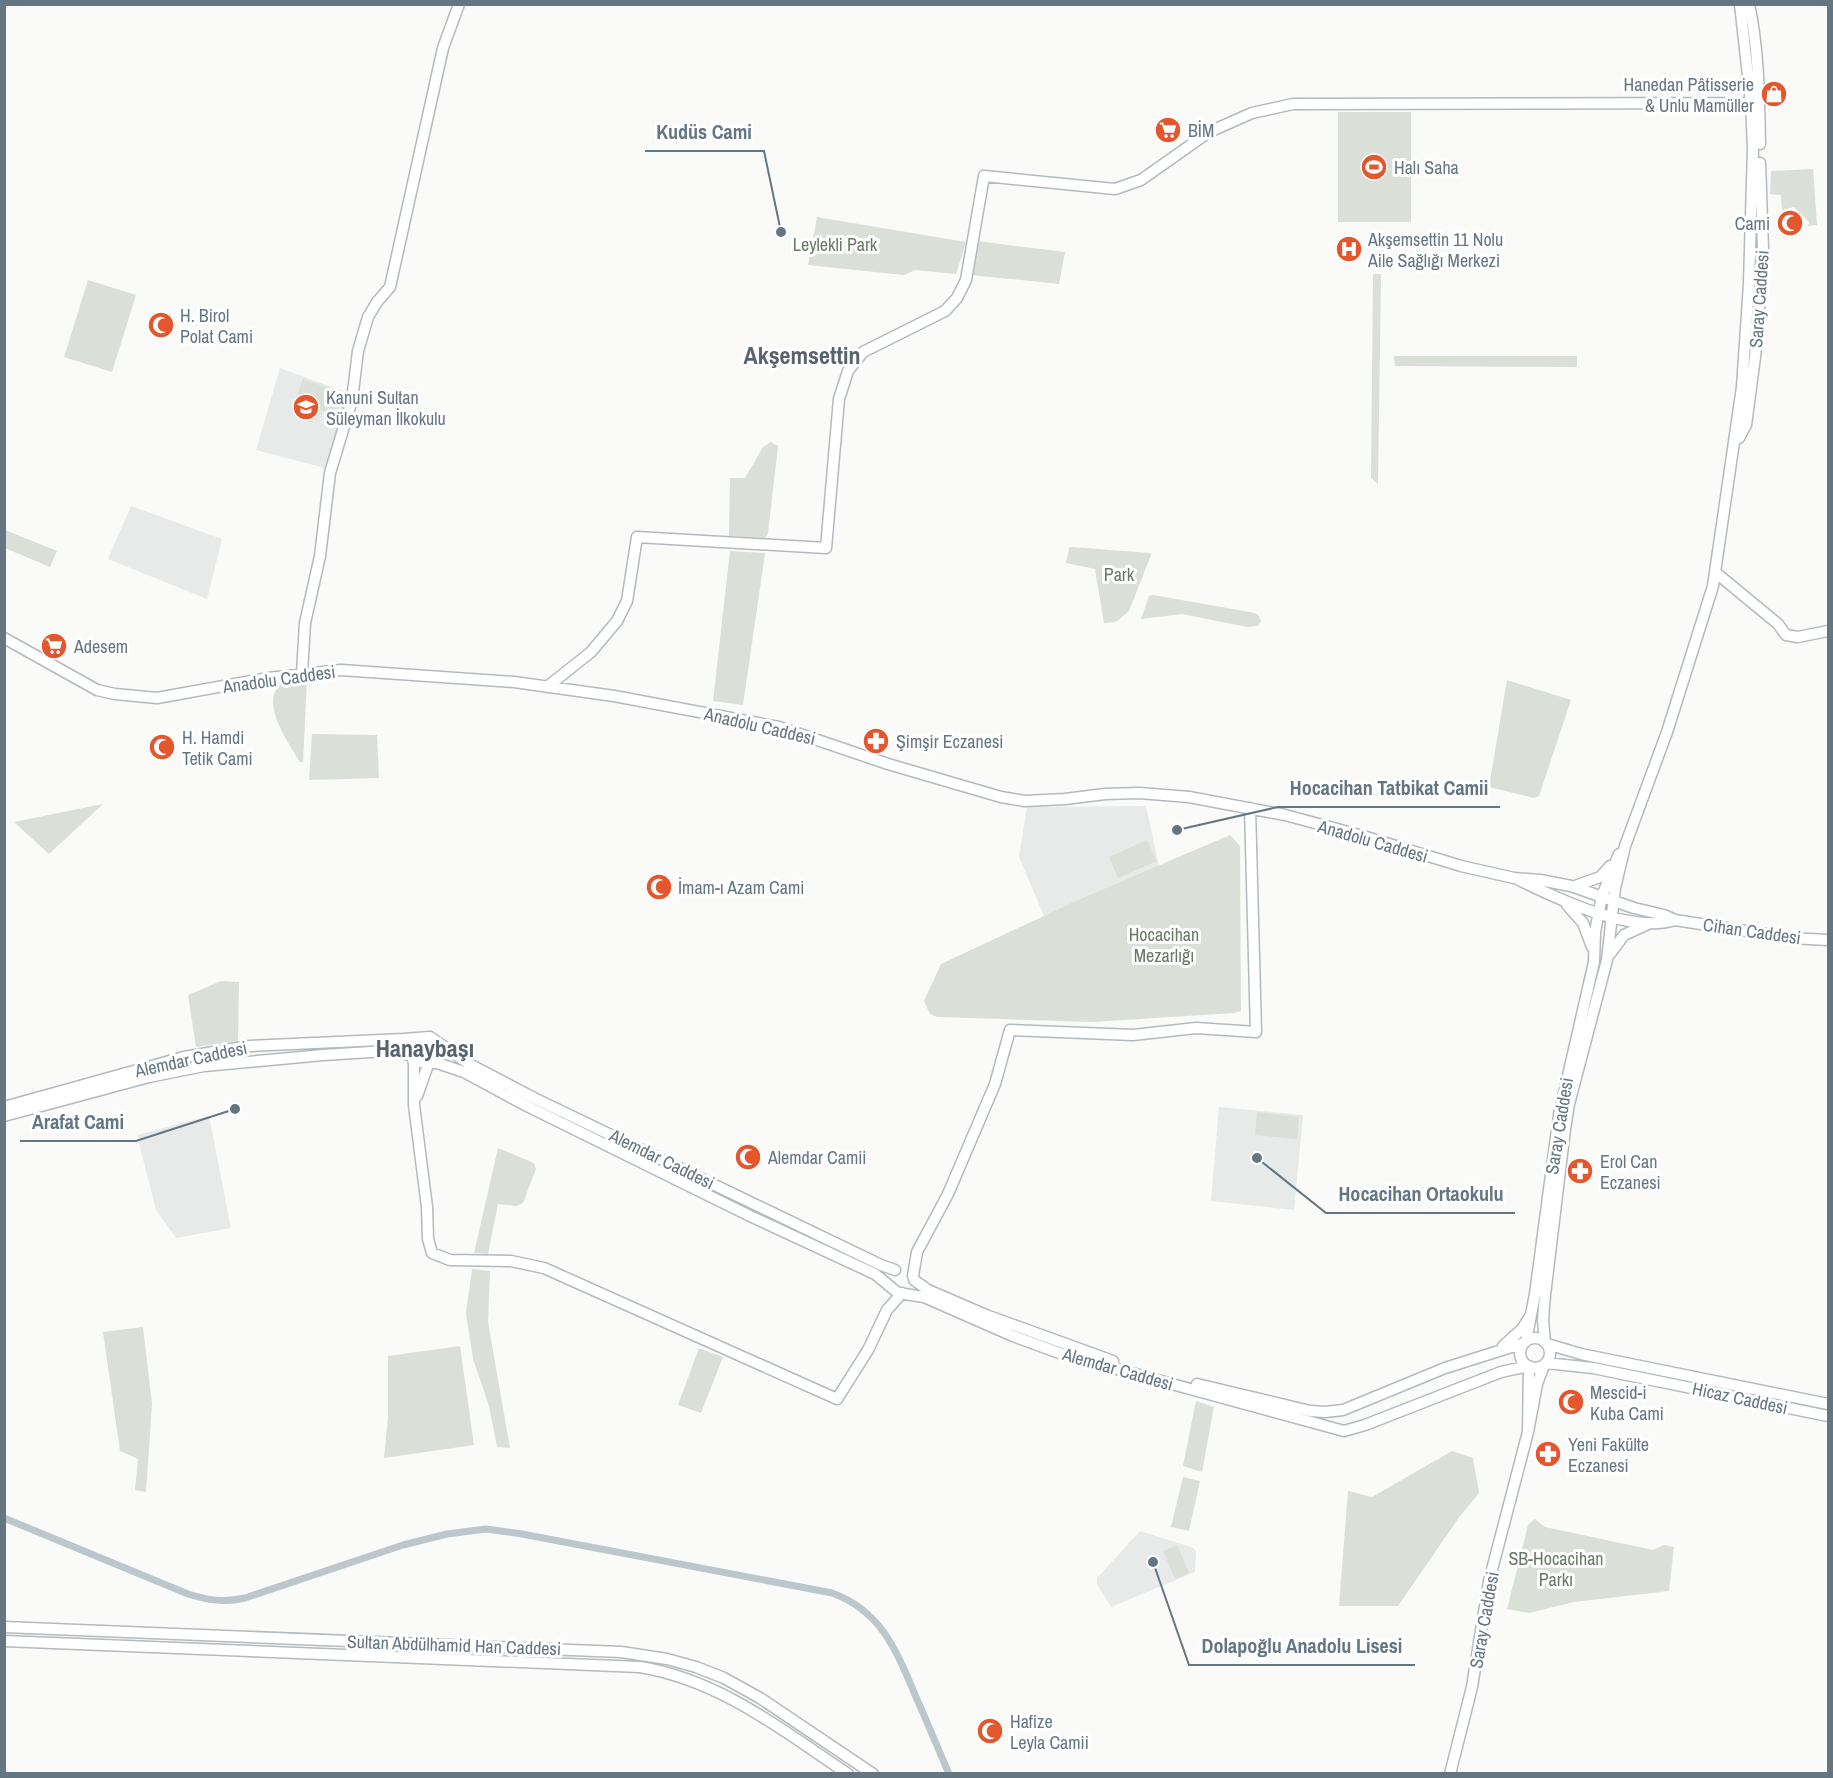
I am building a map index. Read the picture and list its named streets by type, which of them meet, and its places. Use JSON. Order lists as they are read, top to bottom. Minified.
{"streets":{"street":["Saray Caddesi","Anadolu Caddesi","Cihan Caddesi","Alemdar Caddesi","Hicaz Caddesi","Sultan Abdülhamid Han Caddesi"]},"crossings":[["Saray Caddesi","Anadolu Caddesi"],["Saray Caddesi","Cihan Caddesi"],["Saray Caddesi","Alemdar Caddesi"],["Saray Caddesi","Hicaz Caddesi"],["Anadolu Caddesi","Cihan Caddesi"],["Alemdar Caddesi","Hicaz Caddesi"]],"districts":["Akşemsettin","Hanaybaşı"],"parks":["Leylekli Park","Park","Hocacihan Mezarlığı","SB-Hocacihan Parkı"],"places":{"shop":["Hanedan Pâtisserie & Unlu Mamüller"],"supermarket":["BİM","Adesem"],"sports":["Halı Saha"],"mosque":["Cami","H. Birol Polat Cami","H. Hamdi Tetik Cami","İmam-ı Azam Cami","Alemdar Camii","Mescid-i Kuba Cami","Hafize Leyla Camii"],"other":["Kudüs Cami","Hocacihan Tatbikat Camii","Arafat Cami","Hocacihan Ortaokulu","Dolapoğlu Anadolu Lisesi"],"hospital":["Akşemsettin 11 Nolu Aile Sağlığı Merkezi"],"school or university":["Kanuni Sultan Süleyman İlkokulu"],"pharmacy":["Şimşir Eczanesi","Erol Can Eczanesi","Yeni Fakülte Eczanesi"]}}
